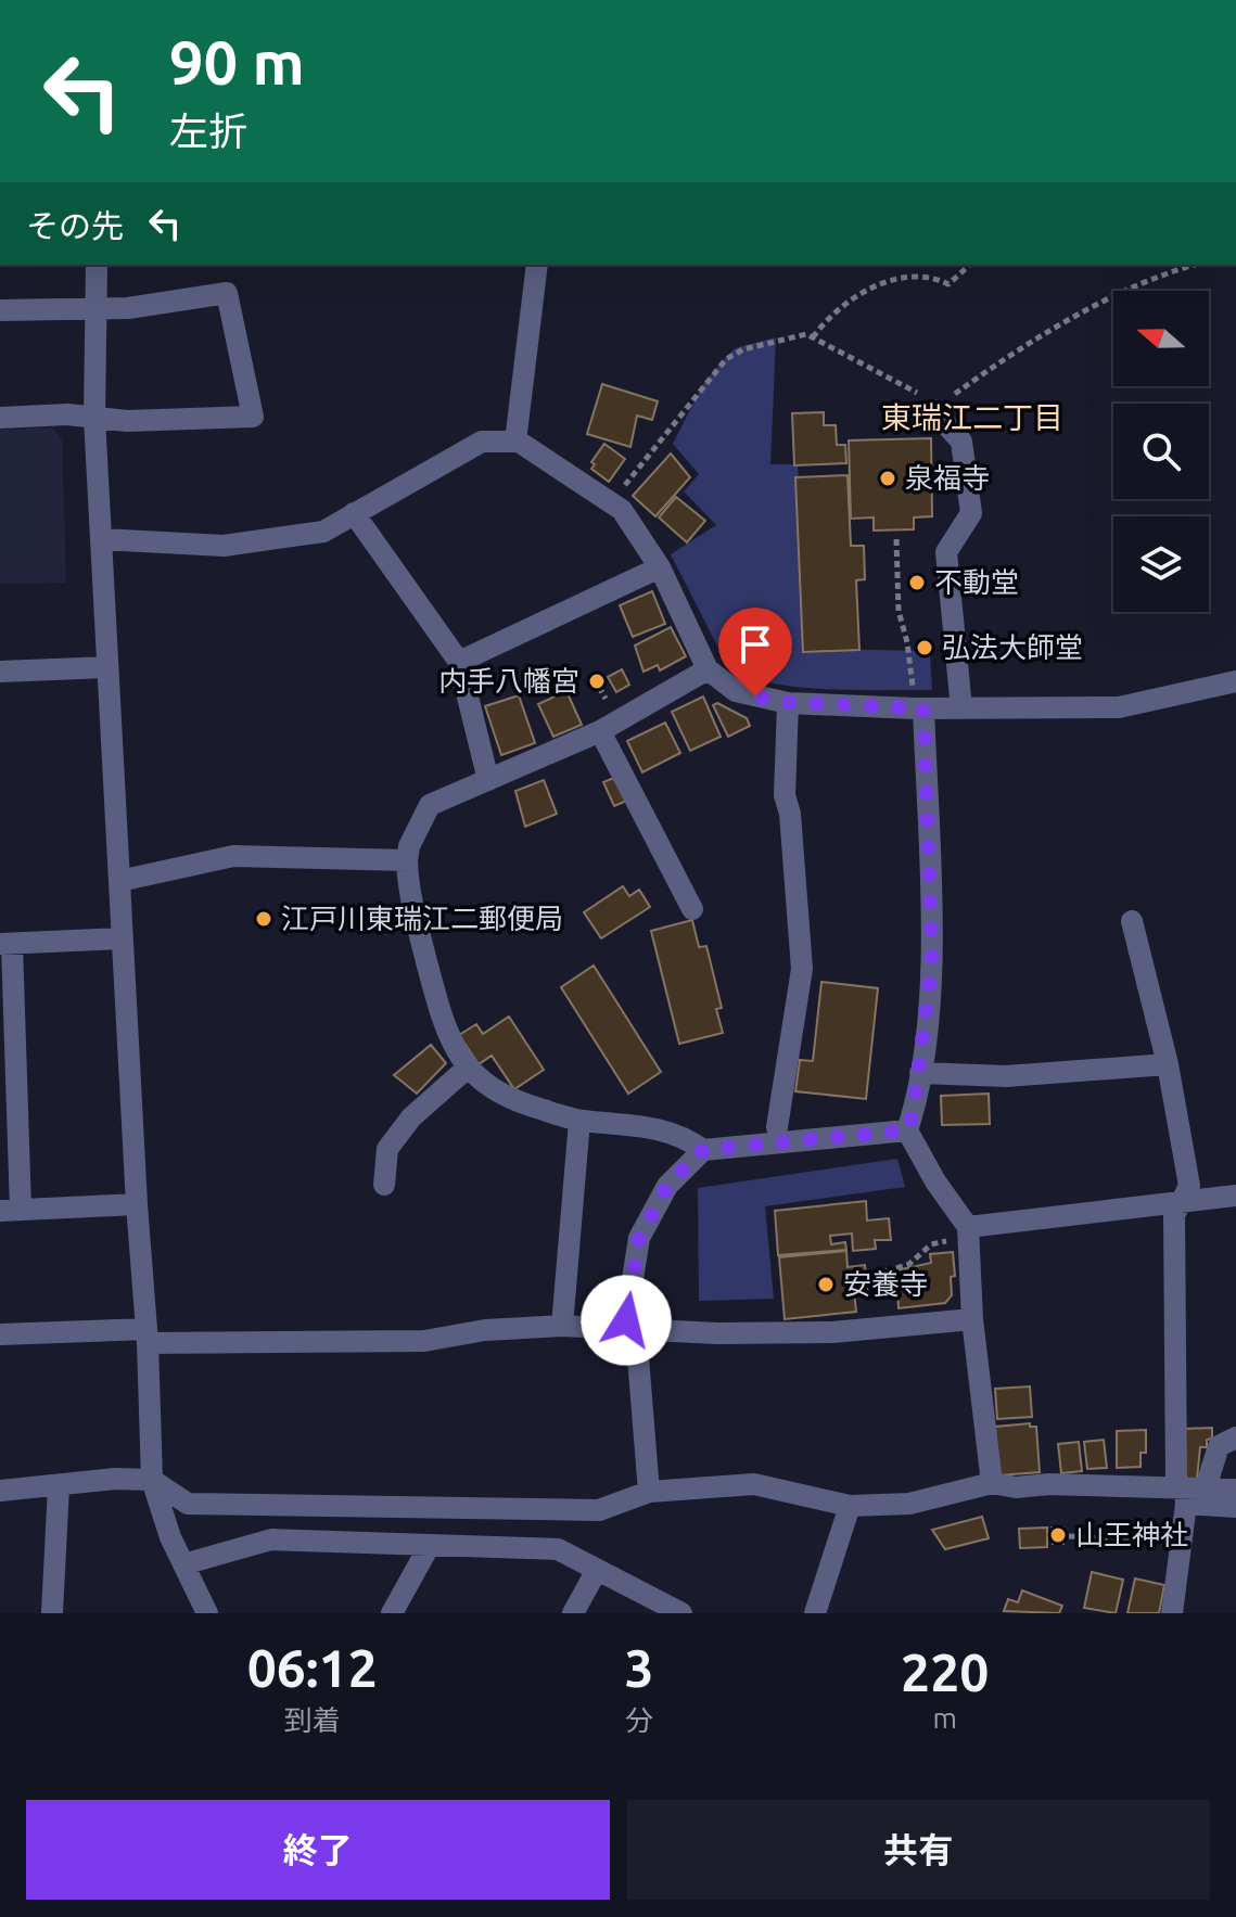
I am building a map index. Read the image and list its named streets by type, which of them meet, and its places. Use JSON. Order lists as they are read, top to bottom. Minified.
{"districts":["東瑞江二丁目"],"places":["泉福寺","不動堂","弘法大師堂","内手八幡宮","江戸川東瑞江二郵便局","安養寺","山王神社"],"north":"left","page":{"turn":["90 m","左折"],"then":"その先","eta":["06:12","到着","3","分","220","m"],"buttons":["終了","共有"]}}
